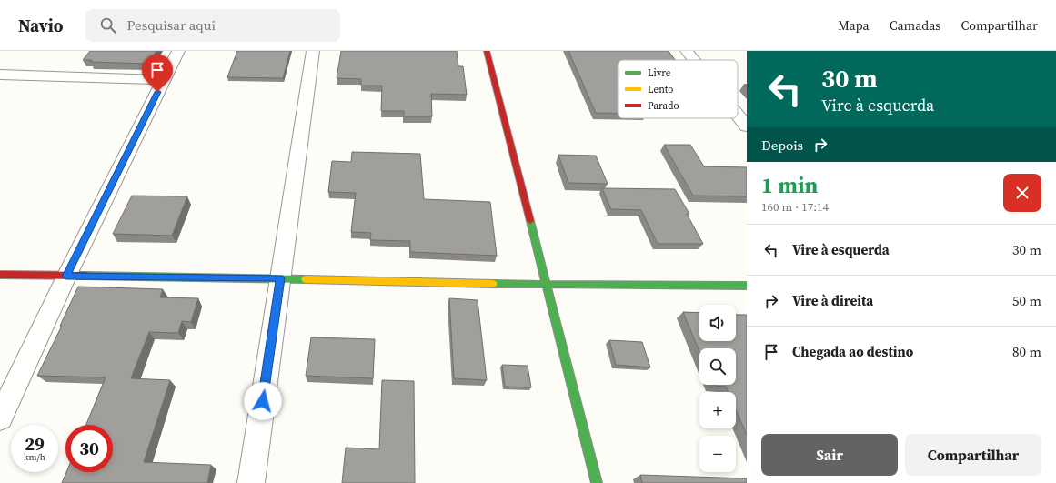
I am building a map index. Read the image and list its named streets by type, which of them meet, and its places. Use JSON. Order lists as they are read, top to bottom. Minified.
{"legend":["Livre","Lento","Parado"],"page":{"header":"Navio","search":"Pesquisar aqui","nav":["Mapa","Camadas","Compartilhar"],"turn":["30 m","Vire à esquerda"],"then":"Depois","heading":["1 min","160 m · 17:14"],"list":[{"name":"Vire à esquerda","value":"30 m"},{"name":"Vire à direita","value":"50 m"},{"name":"Chegada ao destino","value":"80 m"}],"map_buttons":["+","−"],"speed":"29 km/h","limit":"30","buttons":["Sair","Compartilhar"]}}
